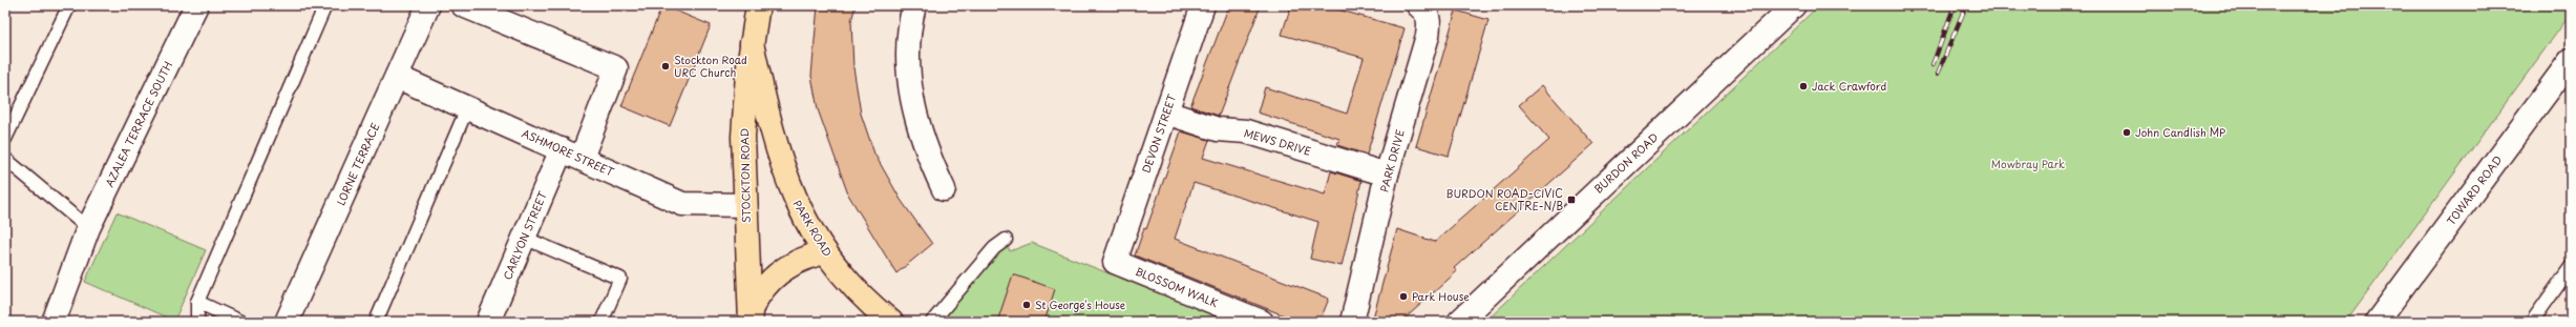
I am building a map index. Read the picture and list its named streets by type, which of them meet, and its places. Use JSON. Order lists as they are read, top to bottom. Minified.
{"streets":{"highway":["STOCKTON ROAD","PARK ROAD"],"street":["AZALEA TERRACE SOUTH","DEVON STREET","MEWS DRIVE","ASHMORE STREET","PARK DRIVE","BURDON ROAD","LORNE TERRACE","TOWARD ROAD","CARLYON STREET","BLOSSOM WALK"]},"crossings":[["DEVON STREET","MEWS DRIVE"],["DEVON STREET","BLOSSOM WALK"],["MEWS DRIVE","PARK DRIVE"],["ASHMORE STREET","LORNE TERRACE"],["ASHMORE STREET","STOCKTON ROAD"],["ASHMORE STREET","CARLYON STREET"],["STOCKTON ROAD","PARK ROAD"]],"parks":["Mowbray Park"],"places":{"other":["Stockton Road URC Church","Jack Crawford","John Candlish MP","Park House","St George's House"],"transit":["BURDON ROAD-CIVIC CENTRE-N/B"]}}
